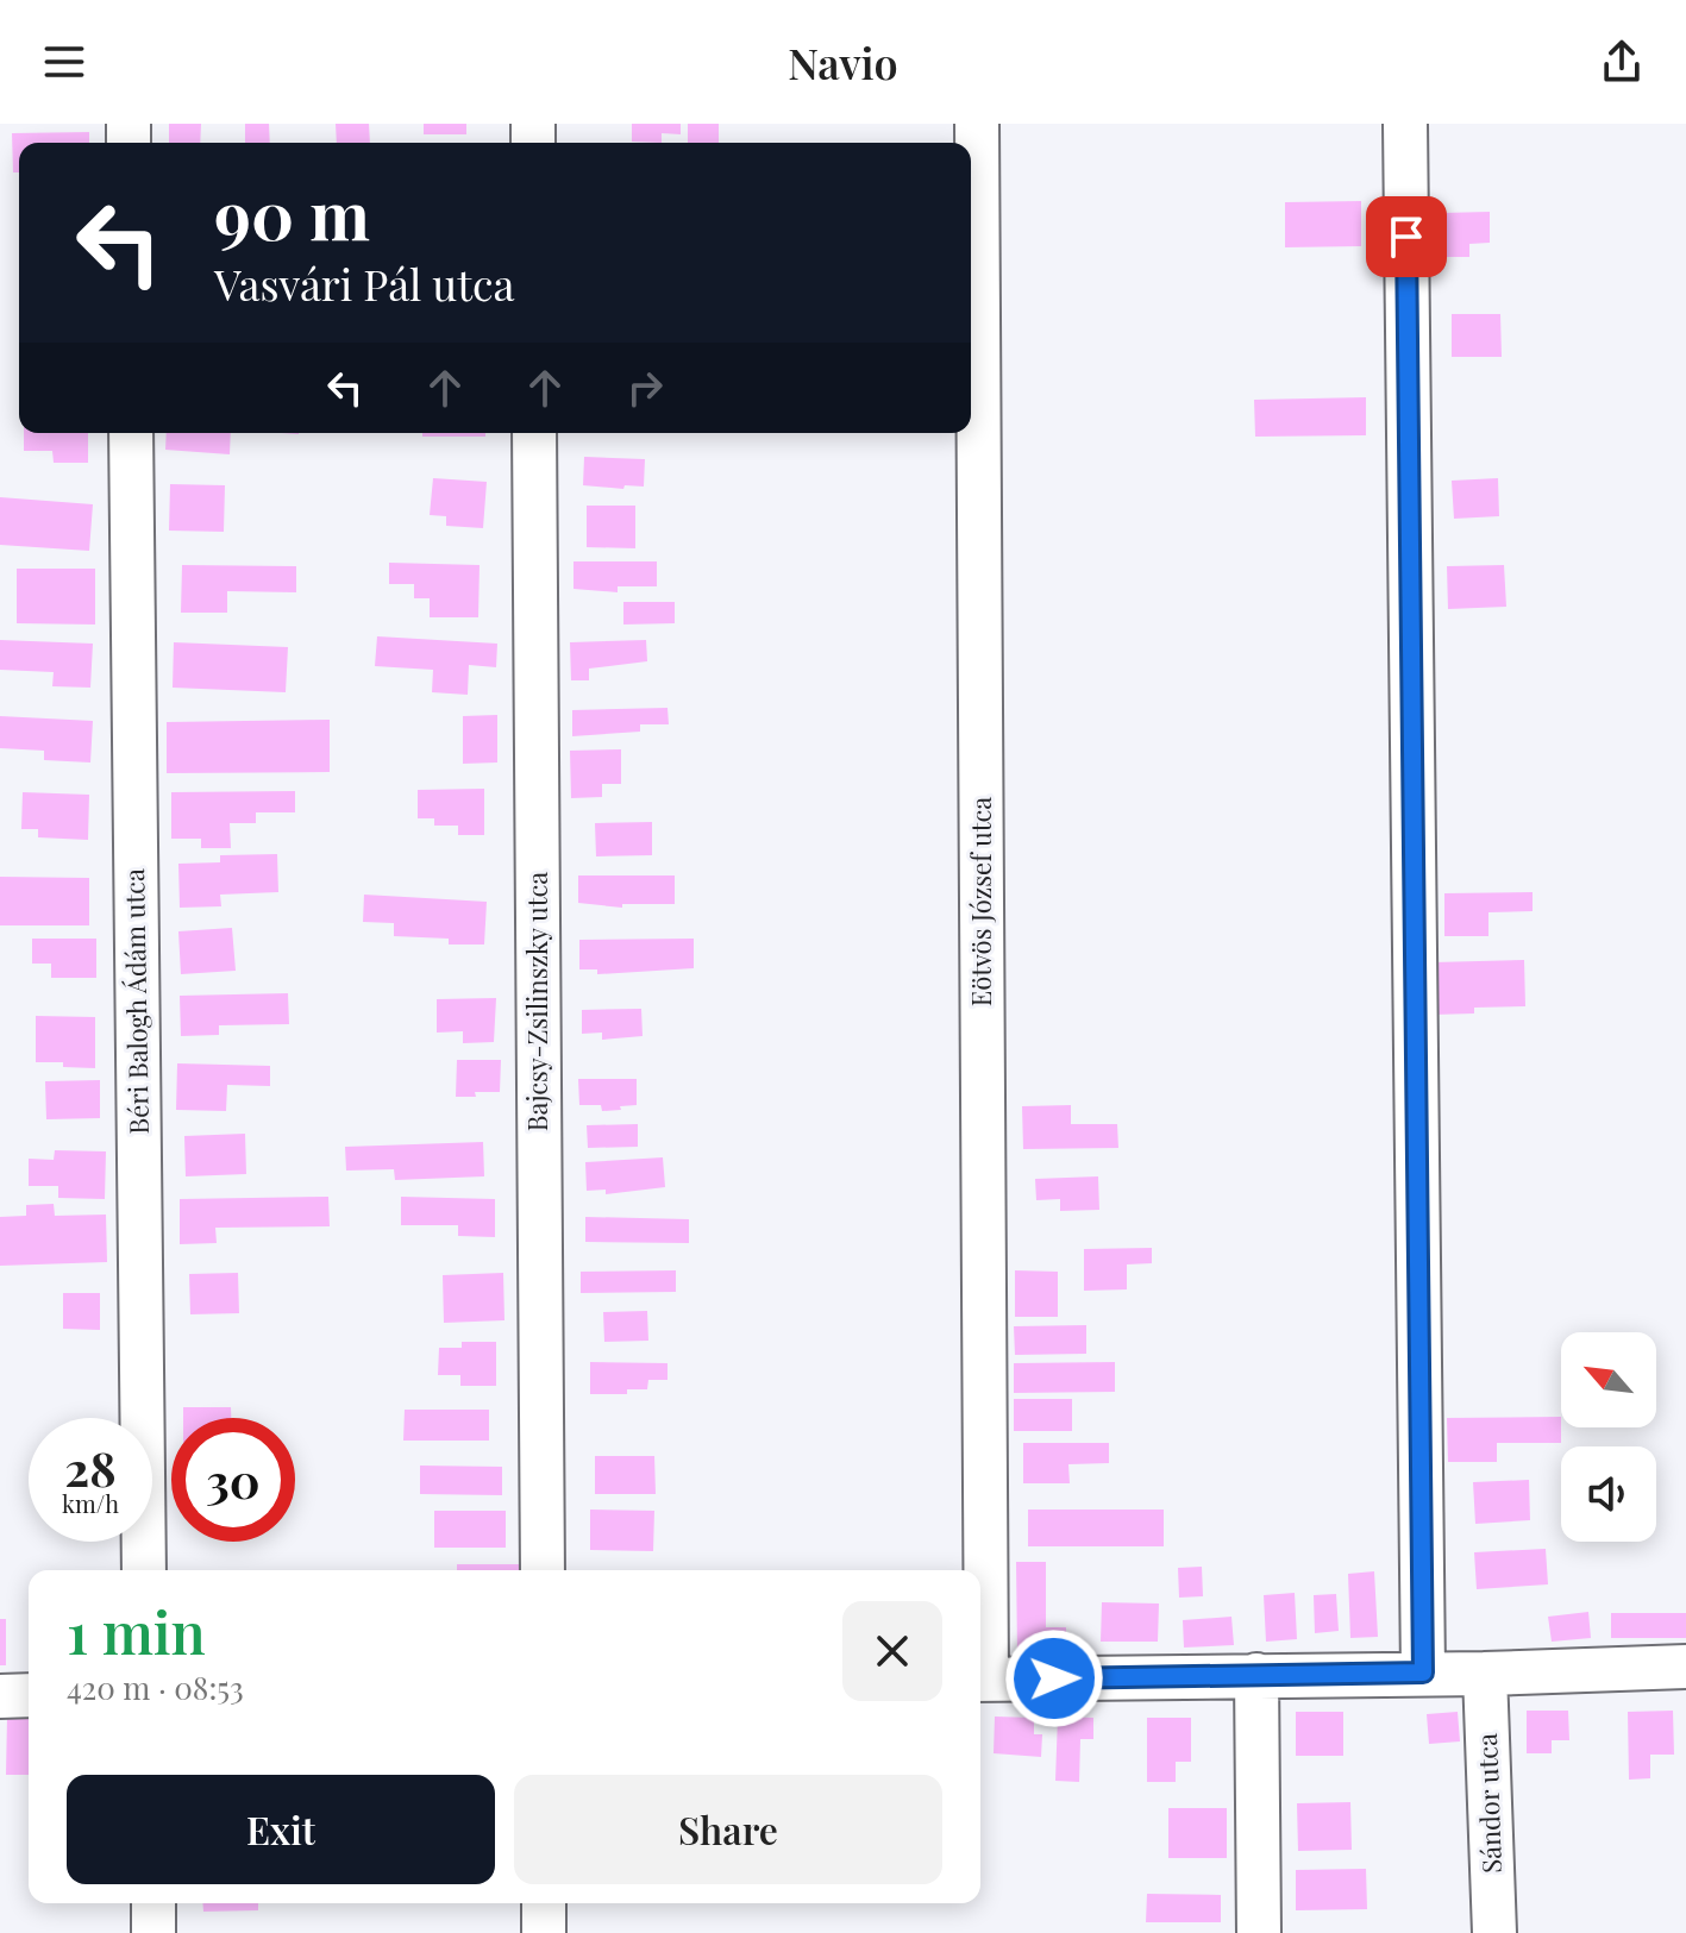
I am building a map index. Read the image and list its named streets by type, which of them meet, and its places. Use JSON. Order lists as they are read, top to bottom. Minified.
{"streets":{"street":["Eötvös József utca","Béri Balogh Ádám utca","Bajcsy-Zsilinszky utca","Sándor utca"]},"north":"top left","page":{"header":"Navio","turn":["90 m","Vasvári Pál utca"],"speed":"28 km/h","limit":"30","heading":["1 min","420 m · 08:53"],"buttons":["Exit","Share"]}}
